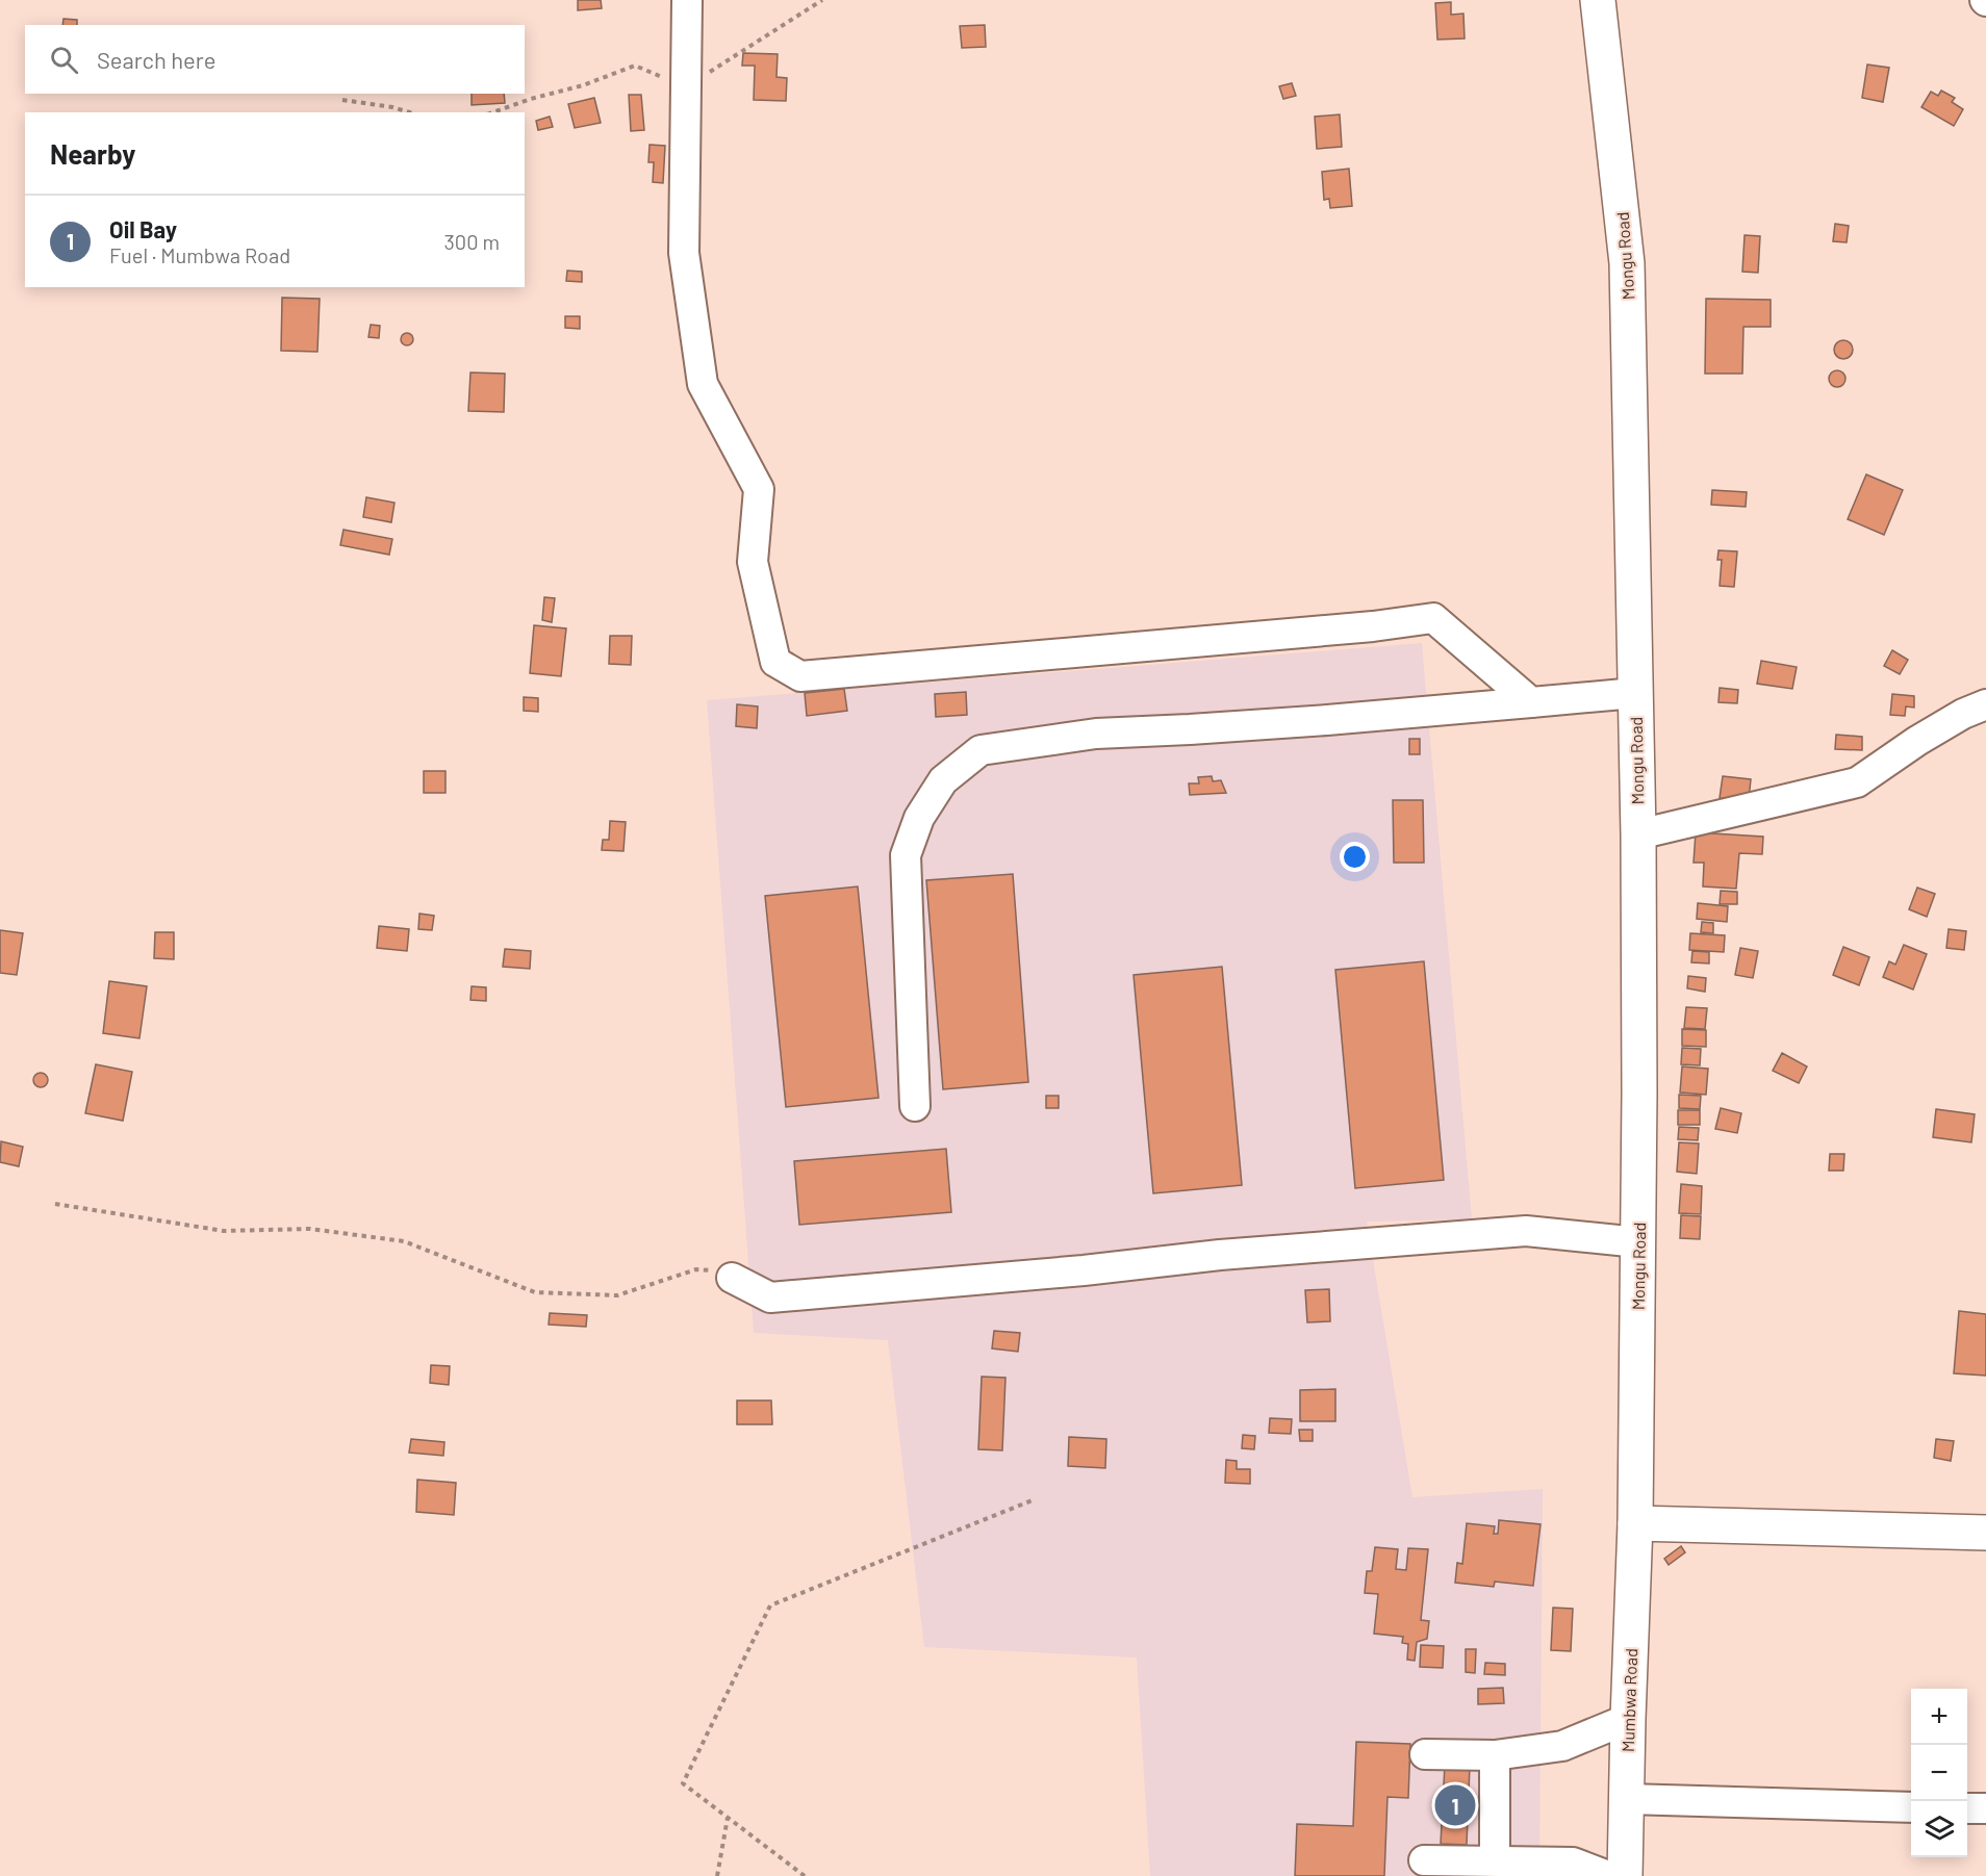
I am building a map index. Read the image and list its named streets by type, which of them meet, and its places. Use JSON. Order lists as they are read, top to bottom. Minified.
{"streets":{"main road":["Mongu Road","Mumbwa Road"]},"crossings":[["Mongu Road","Mumbwa Road"]],"page":{"search":"Search here","heading":"Nearby","list":[{"mark":"1","name":"Oil Bay","note":"Fuel · Mumbwa Road","value":"300 m"}],"map_buttons":["+","−"],"pins":"1"}}
